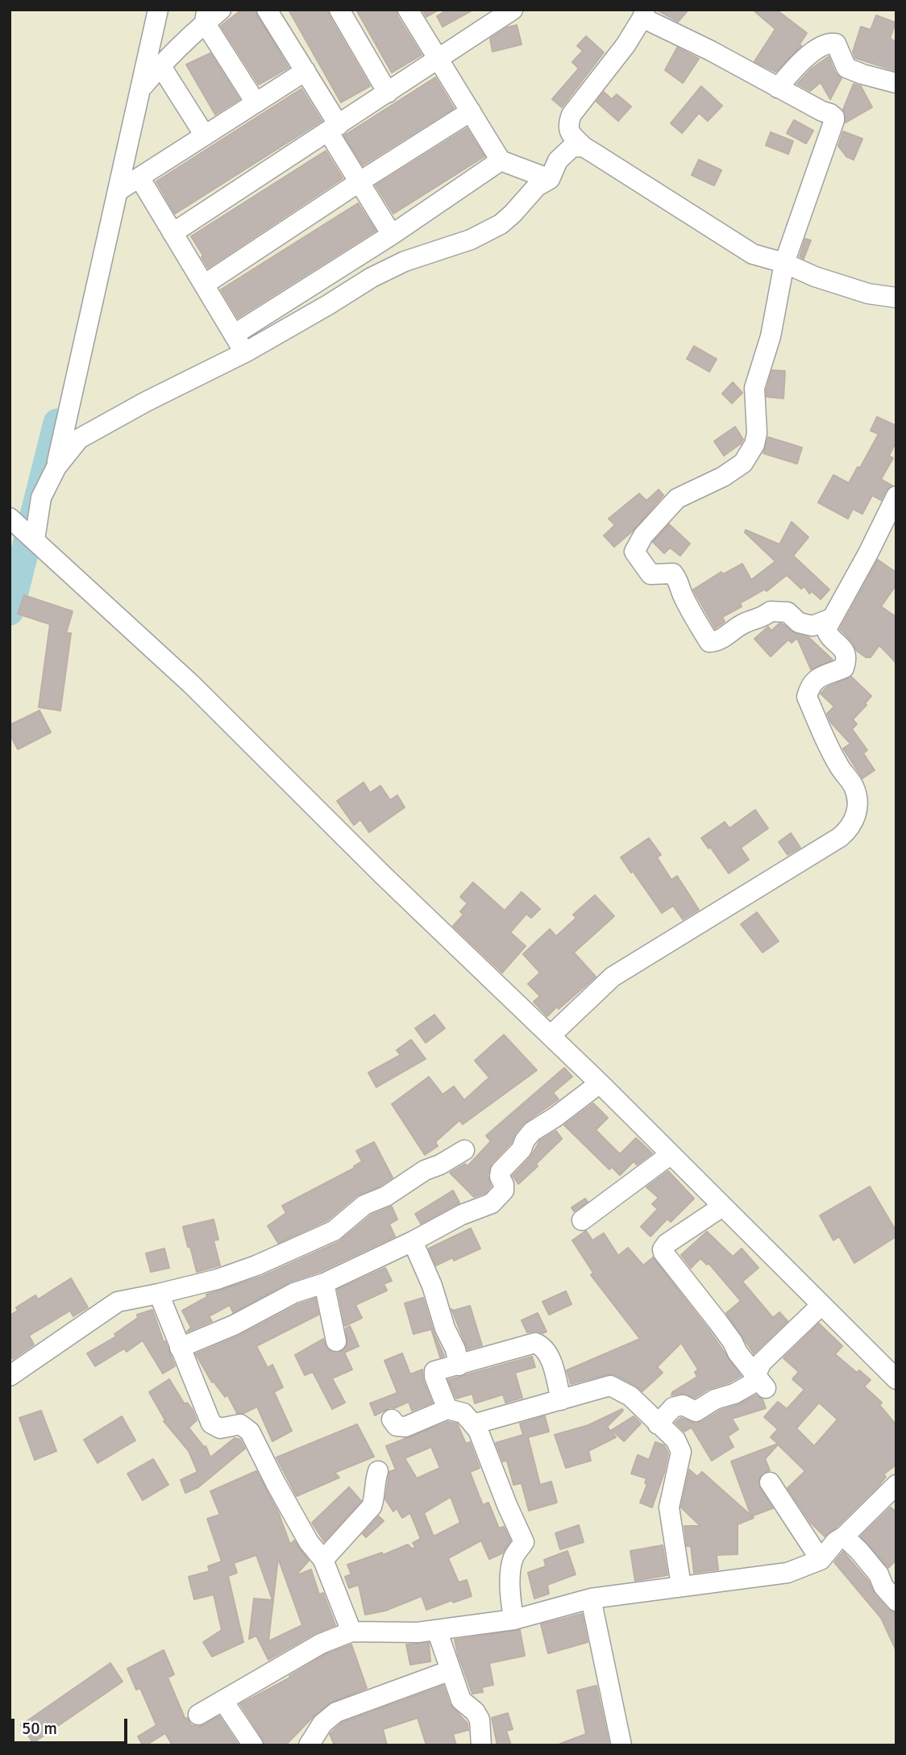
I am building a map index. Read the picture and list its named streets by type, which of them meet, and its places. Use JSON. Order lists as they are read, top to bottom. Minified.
{"scale_bar":"50 m"}
